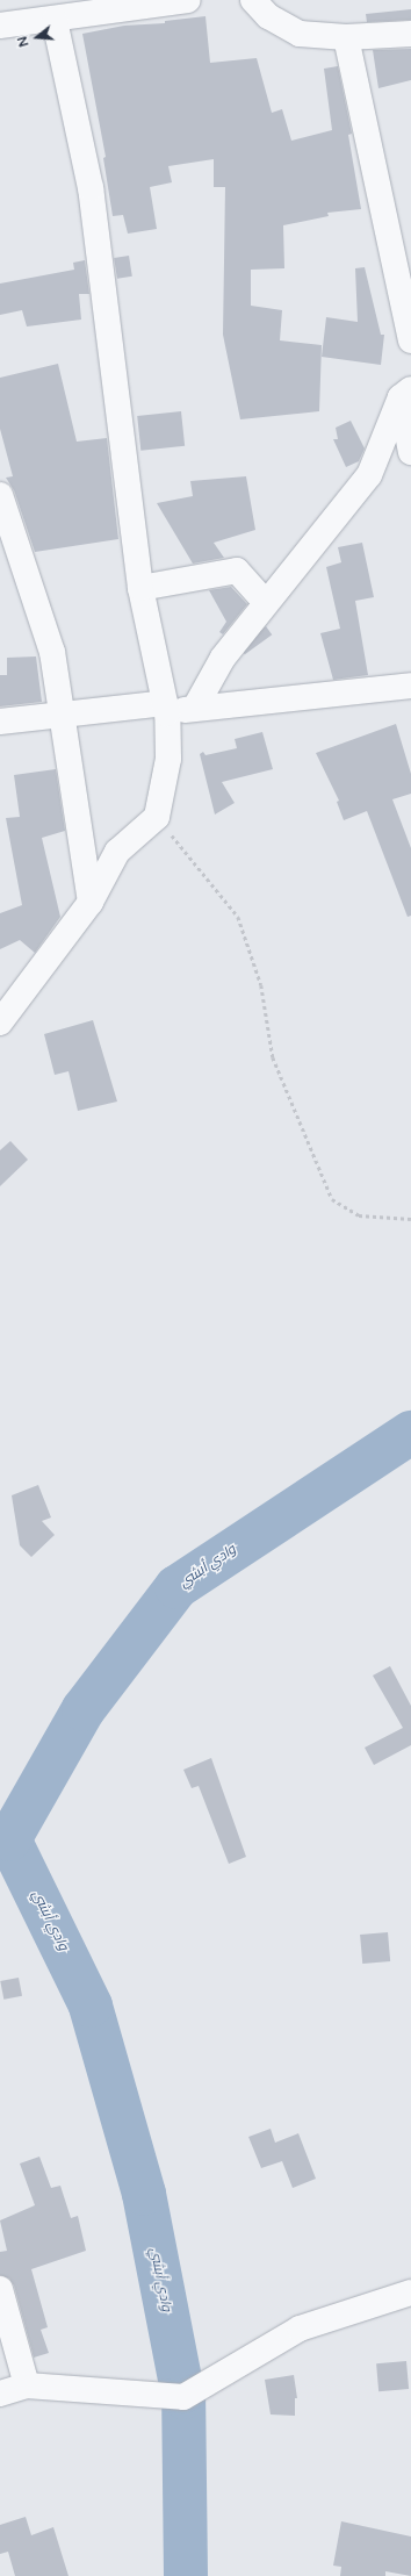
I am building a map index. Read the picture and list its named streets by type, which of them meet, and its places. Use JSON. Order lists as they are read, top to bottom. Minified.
{"water":["وادي أبشي"],"north":"left"}
